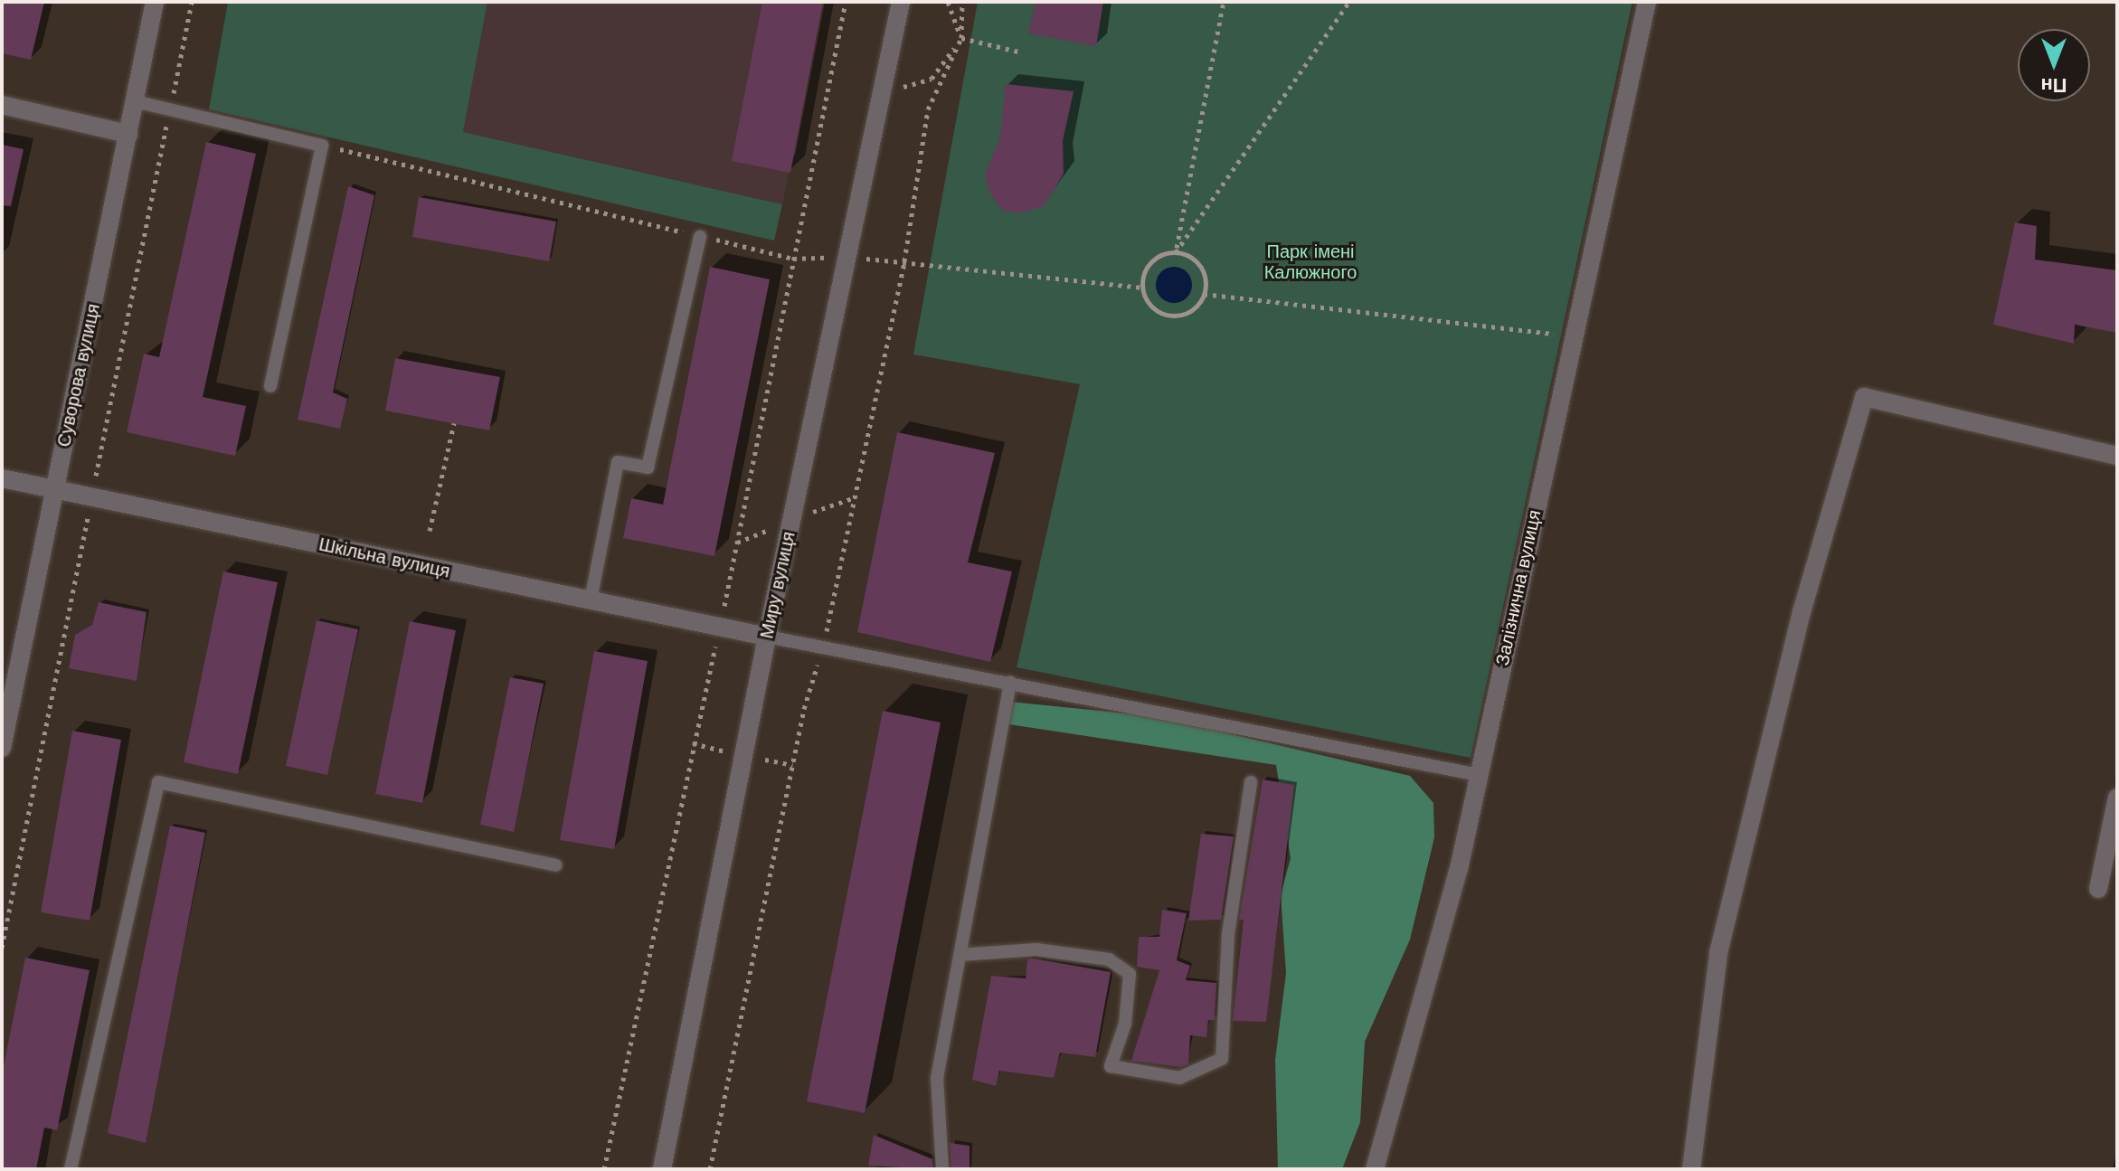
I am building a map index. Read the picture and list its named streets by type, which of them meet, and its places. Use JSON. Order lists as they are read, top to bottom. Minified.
{"streets":{"street":["Суворова вулиця","Шкільна вулиця","Миру вулиця","Залізнична вулиця"]},"crossings":[["Суворова вулиця","Шкільна вулиця"],["Шкільна вулиця","Миру вулиця"]],"parks":["Парк імені Калюжного"],"north":"bottom"}
